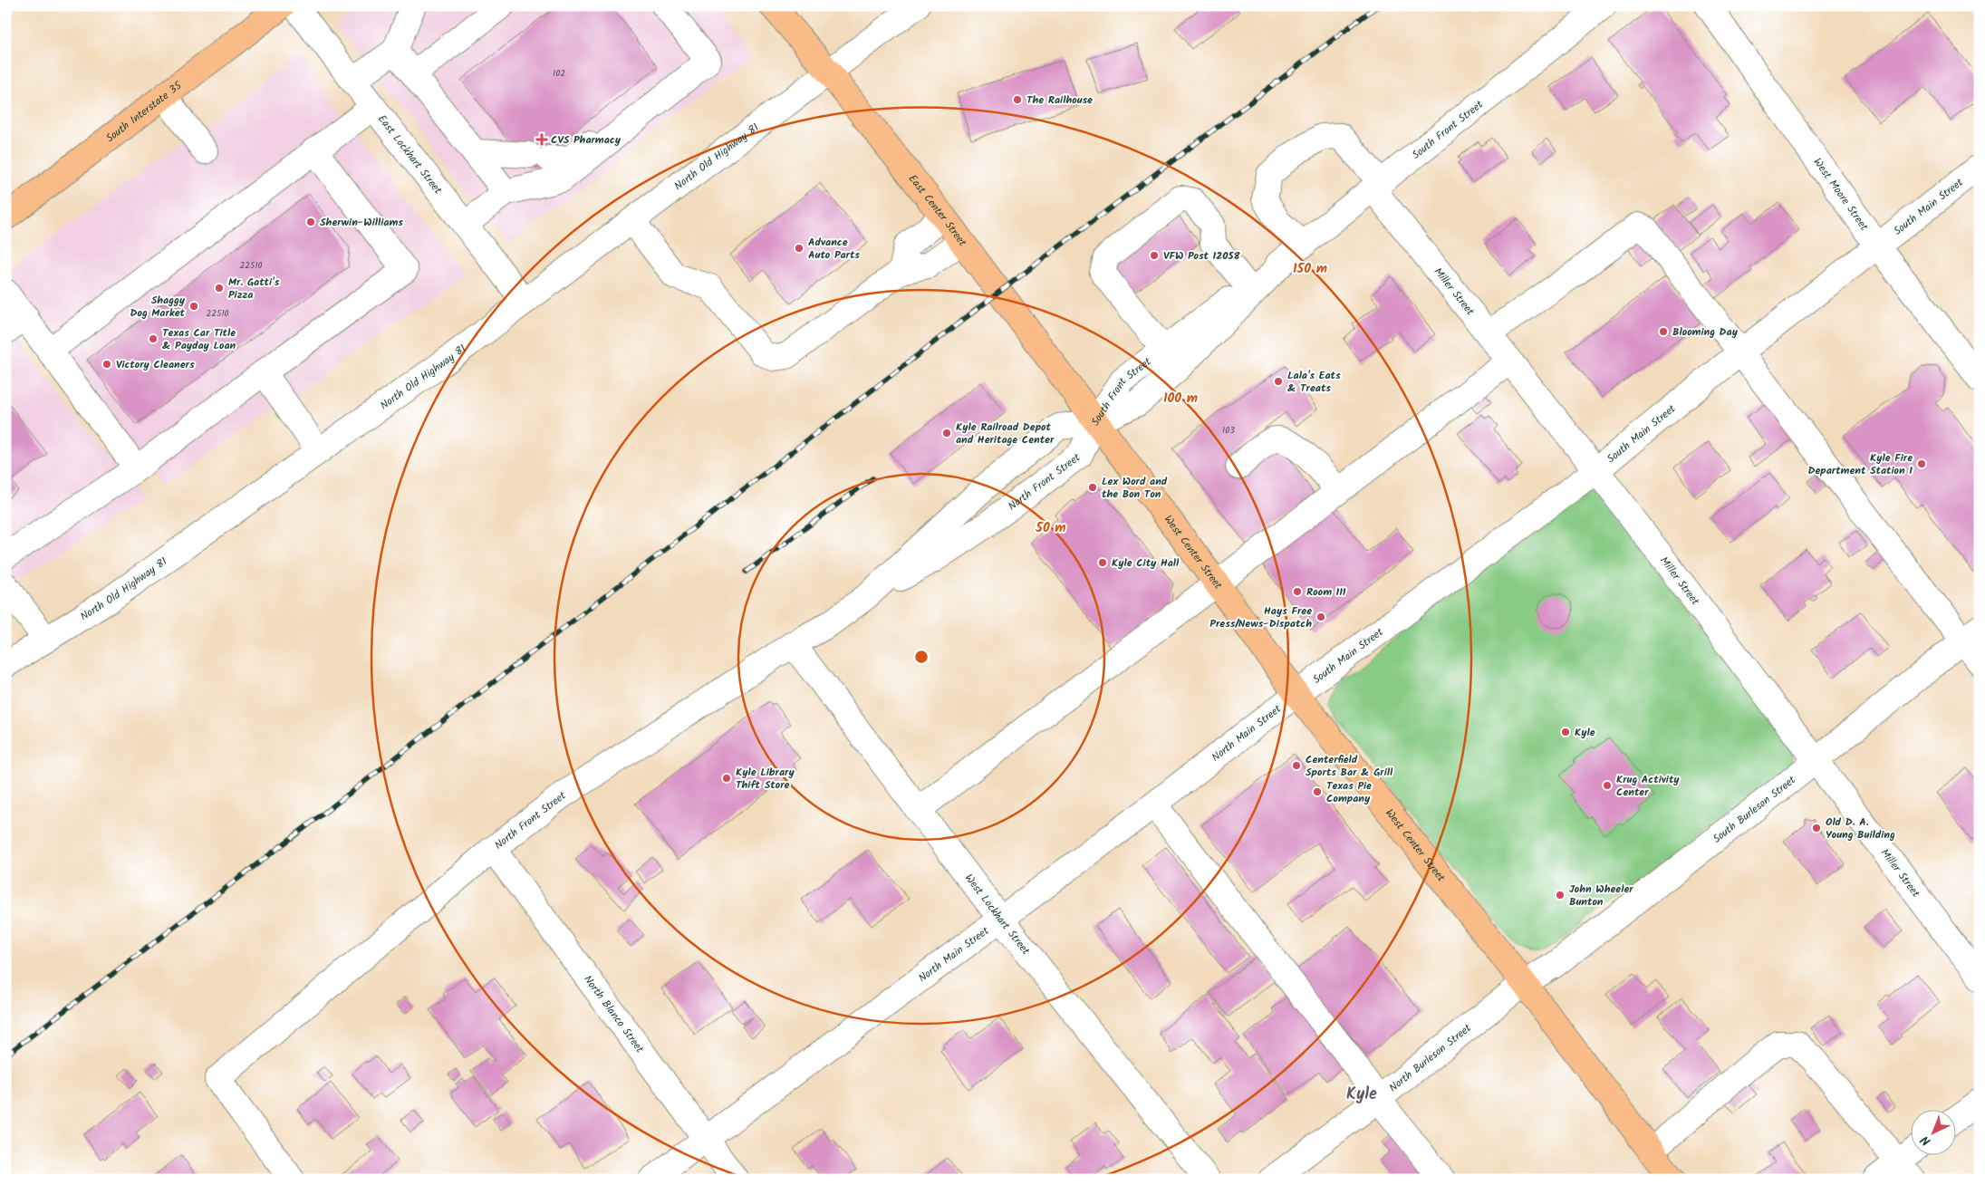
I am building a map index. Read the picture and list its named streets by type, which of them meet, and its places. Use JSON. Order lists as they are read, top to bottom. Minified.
{"streets":{"main road":["South Interstate 35","East Center Street","West Center Street"],"street":["South Front Street","East Lockhart Street","North Old Highway 81","West Moore Street","South Main Street","Miller Street","North Front Street","North Main Street","South Burleson Street","West Lockhart Street","North Blanco Street","North Burleson Street"]},"crossings":[["South Front Street","East Center Street"],["South Front Street","Miller Street"],["South Front Street","North Front Street"],["South Front Street","West Center Street"],["East Lockhart Street","North Old Highway 81"],["North Old Highway 81","East Center Street"],["West Moore Street","South Main Street"],["South Main Street","Miller Street"],["South Main Street","West Center Street"],["South Main Street","North Main Street"],["East Center Street","North Front Street"],["East Center Street","West Center Street"],["Miller Street","South Burleson Street"],["North Front Street","West Center Street"],["North Front Street","West Lockhart Street"],["North Front Street","North Blanco Street"],["West Center Street","North Main Street"],["West Center Street","South Burleson Street"],["West Center Street","North Burleson Street"],["North Main Street","West Lockhart Street"],["North Main Street","North Blanco Street"],["South Burleson Street","North Burleson Street"]],"districts":["Kyle"],"places":{"other":["The Railhouse","Sherwin-Williams","Advance Auto Parts","VFW Post 12058","Mr. Gatti's Pizza","Shaggy Dog Market","Blooming Day","Texas Car Title & Payday Loan","Victory Cleaners","Lala's Eats & Treats","Kyle Railroad Depot and Heritage Center","Kyle Fire Department Station 1","Lex Word and the Bon Ton","Kyle City Hall","Room 111","Hays Free Press/News-Dispatch","Kyle","Centerfield Sports Bar & Grill","Kyle Library Thift Store","Krug Activity Center","Texas Pie Company","Old D. A. Young Building","John Wheeler Bunton"],"health":["CVS Pharmacy"]},"house_numbers":["102","22510","22510","103"],"north":"bottom left","rings":["150 m","100 m","50 m"]}
